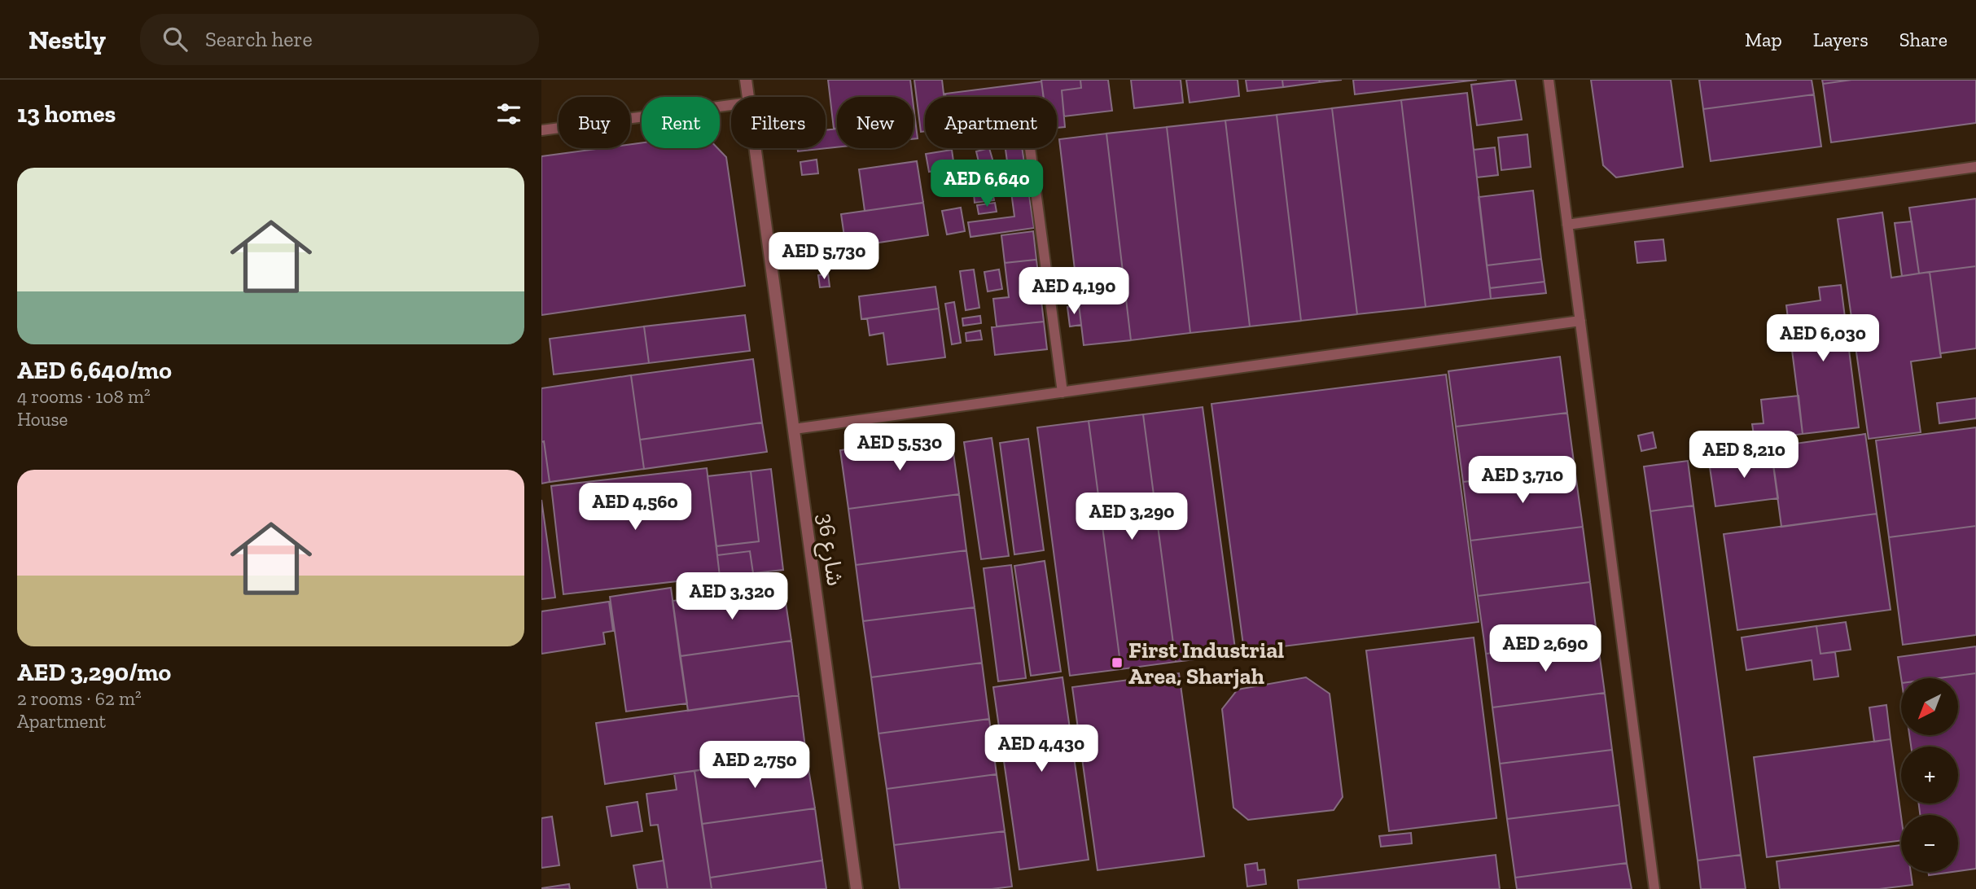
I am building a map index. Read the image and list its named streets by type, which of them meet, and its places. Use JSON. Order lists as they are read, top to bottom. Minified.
{"streets":{"street":["شارع 36"]},"places":{"transit":["First Industrial Area, Sharjah"]},"north":"bottom left","page":{"header":"Nestly","search":"Search here","nav":["Map","Layers","Share"],"heading":"13 homes","chip":["Buy","Rent","Filters","New","Apartment"],"list":[{"name":"AED 6,640/mo","note":"4 rooms · 108 m² · House"},{"name":"AED 3,290/mo","note":"2 rooms · 62 m² · Apartment"}],"price":["AED 6,640","AED 5,730","AED 4,190","AED 6,030","AED 5,530","AED 8,210","AED 3,710","AED 4,560","AED 3,290","AED 3,320","AED 2,690","AED 4,430","AED 2,750"],"map_buttons":["+","−"]}}
